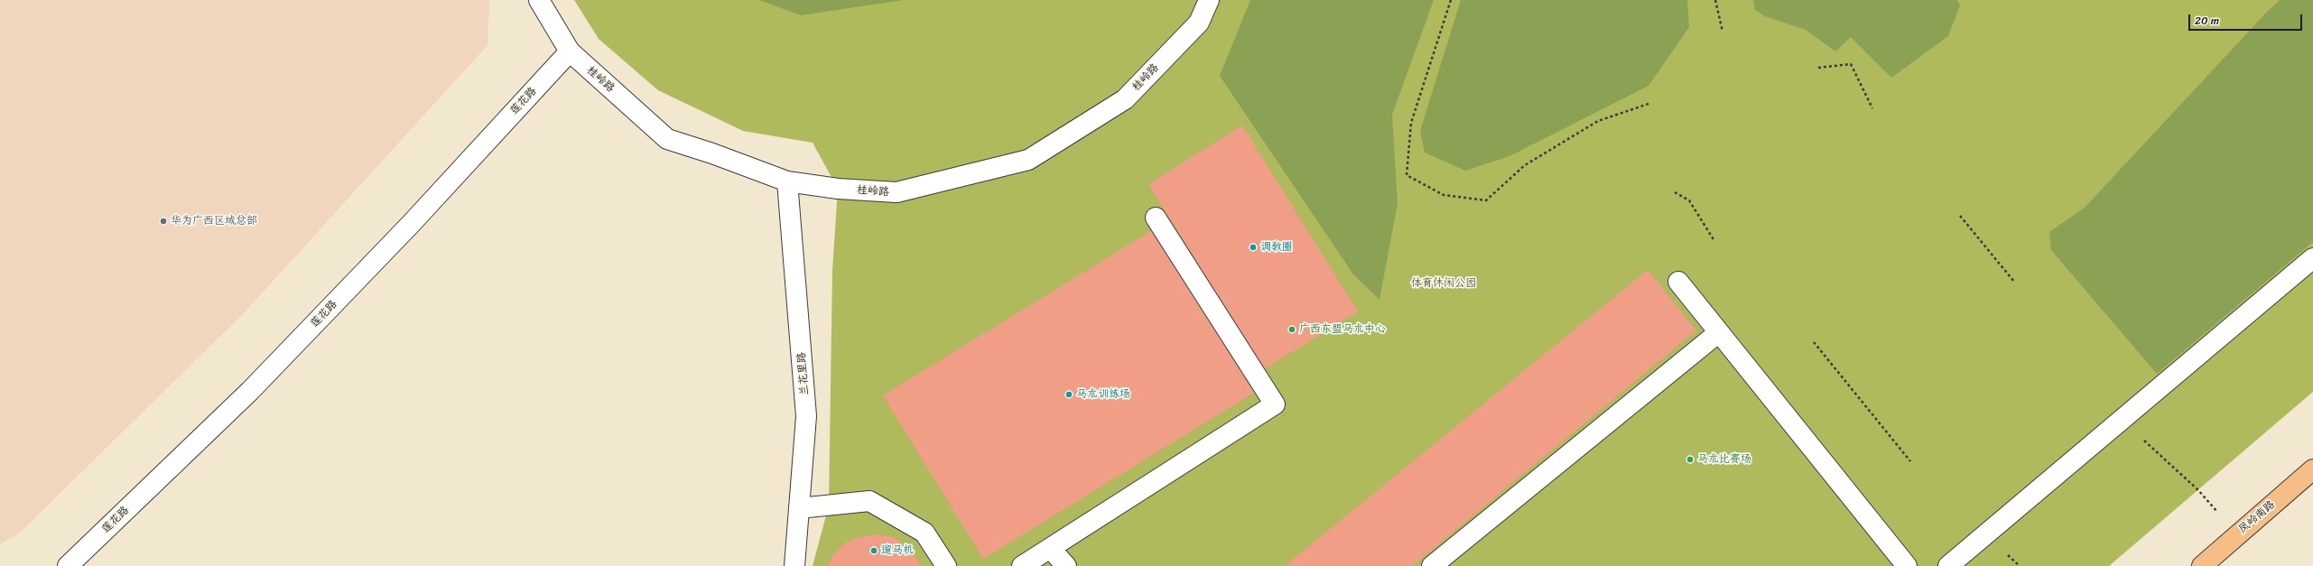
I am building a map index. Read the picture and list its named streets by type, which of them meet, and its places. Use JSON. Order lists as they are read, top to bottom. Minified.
{"streets":{"main road":["凤岭南路"],"street":["桂岭路","莲花路","兰花里路"]},"crossings":[["桂岭路","莲花路"],["桂岭路","兰花里路"]],"parks":["体育休闲公园"],"places":["华为广西区域总部","调教圈","广西东盟马术中心","马术训练场","马术比赛场","遛马机"],"scale_bar":"20 m"}
